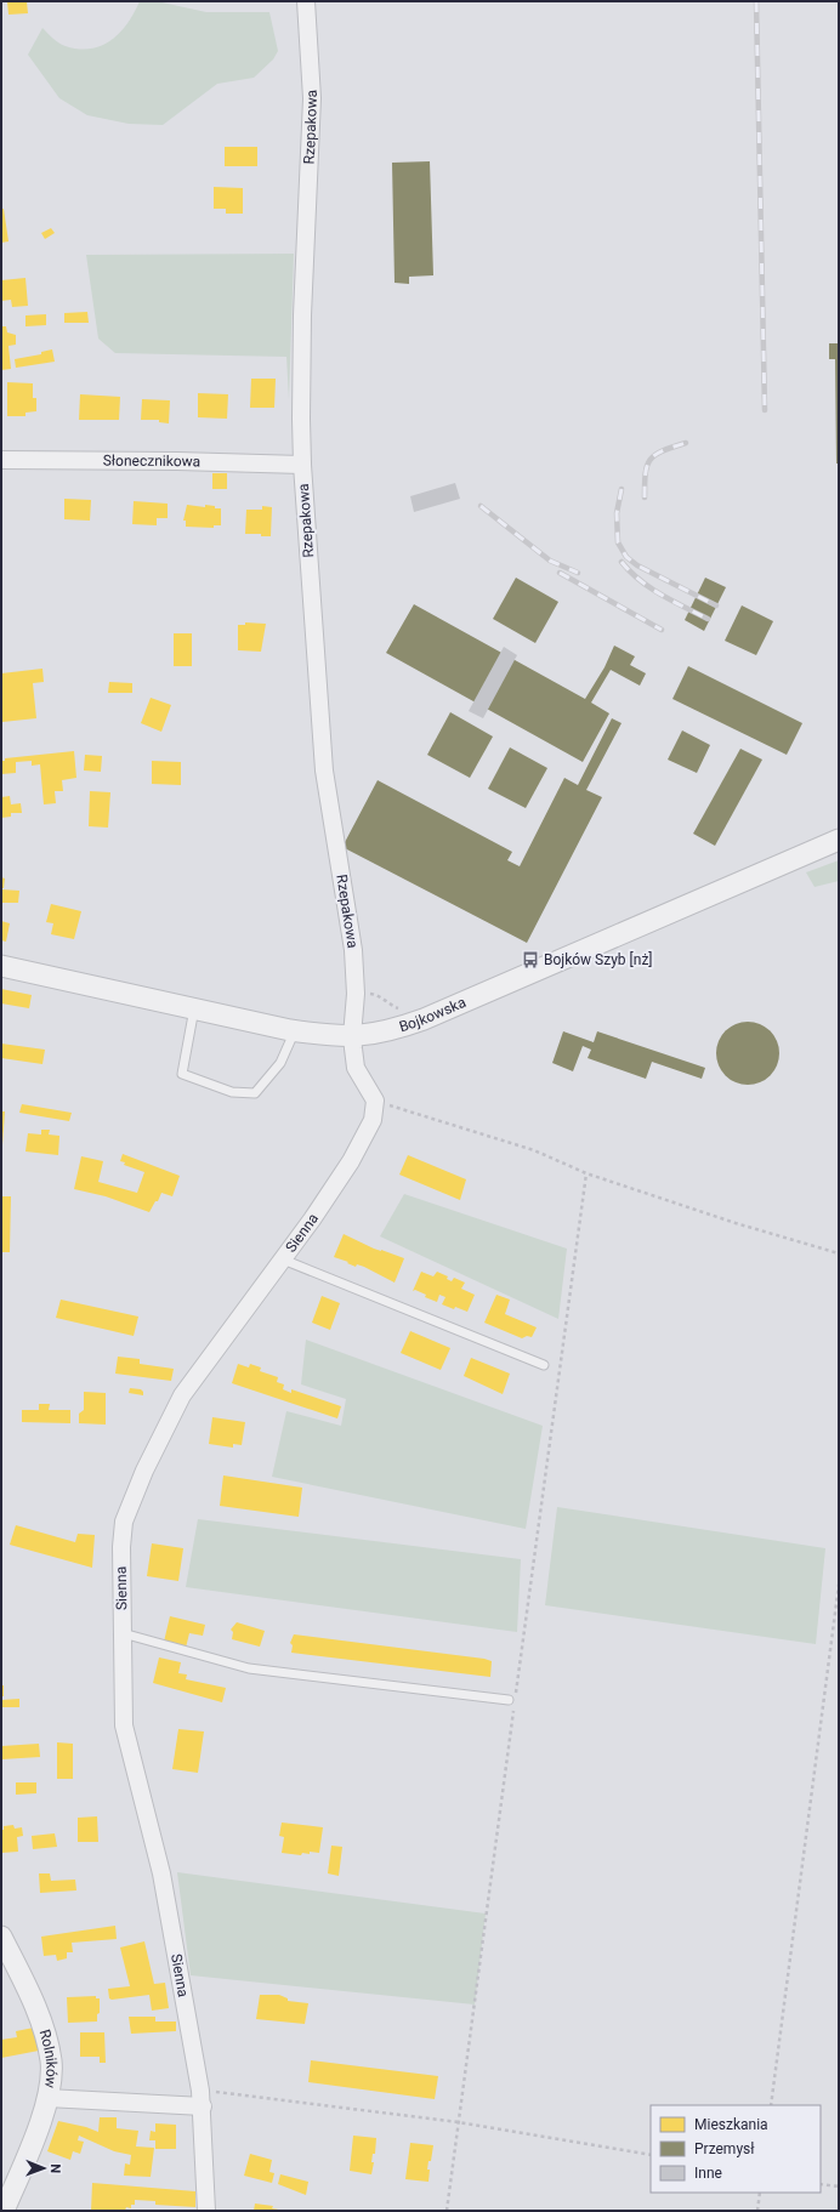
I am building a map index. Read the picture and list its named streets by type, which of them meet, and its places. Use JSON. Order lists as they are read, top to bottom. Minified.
{"streets":{"street":["Rzepakowa","Słonecznikowa","Bojkowska","Sienna","Rolników"]},"crossings":[["Rzepakowa","Słonecznikowa"],["Rzepakowa","Bojkowska"]],"places":{"bus stop":["Bojków Szyb [nż]"]},"legend":["Mieszkania","Przemysł","Inne"],"north":"right"}
